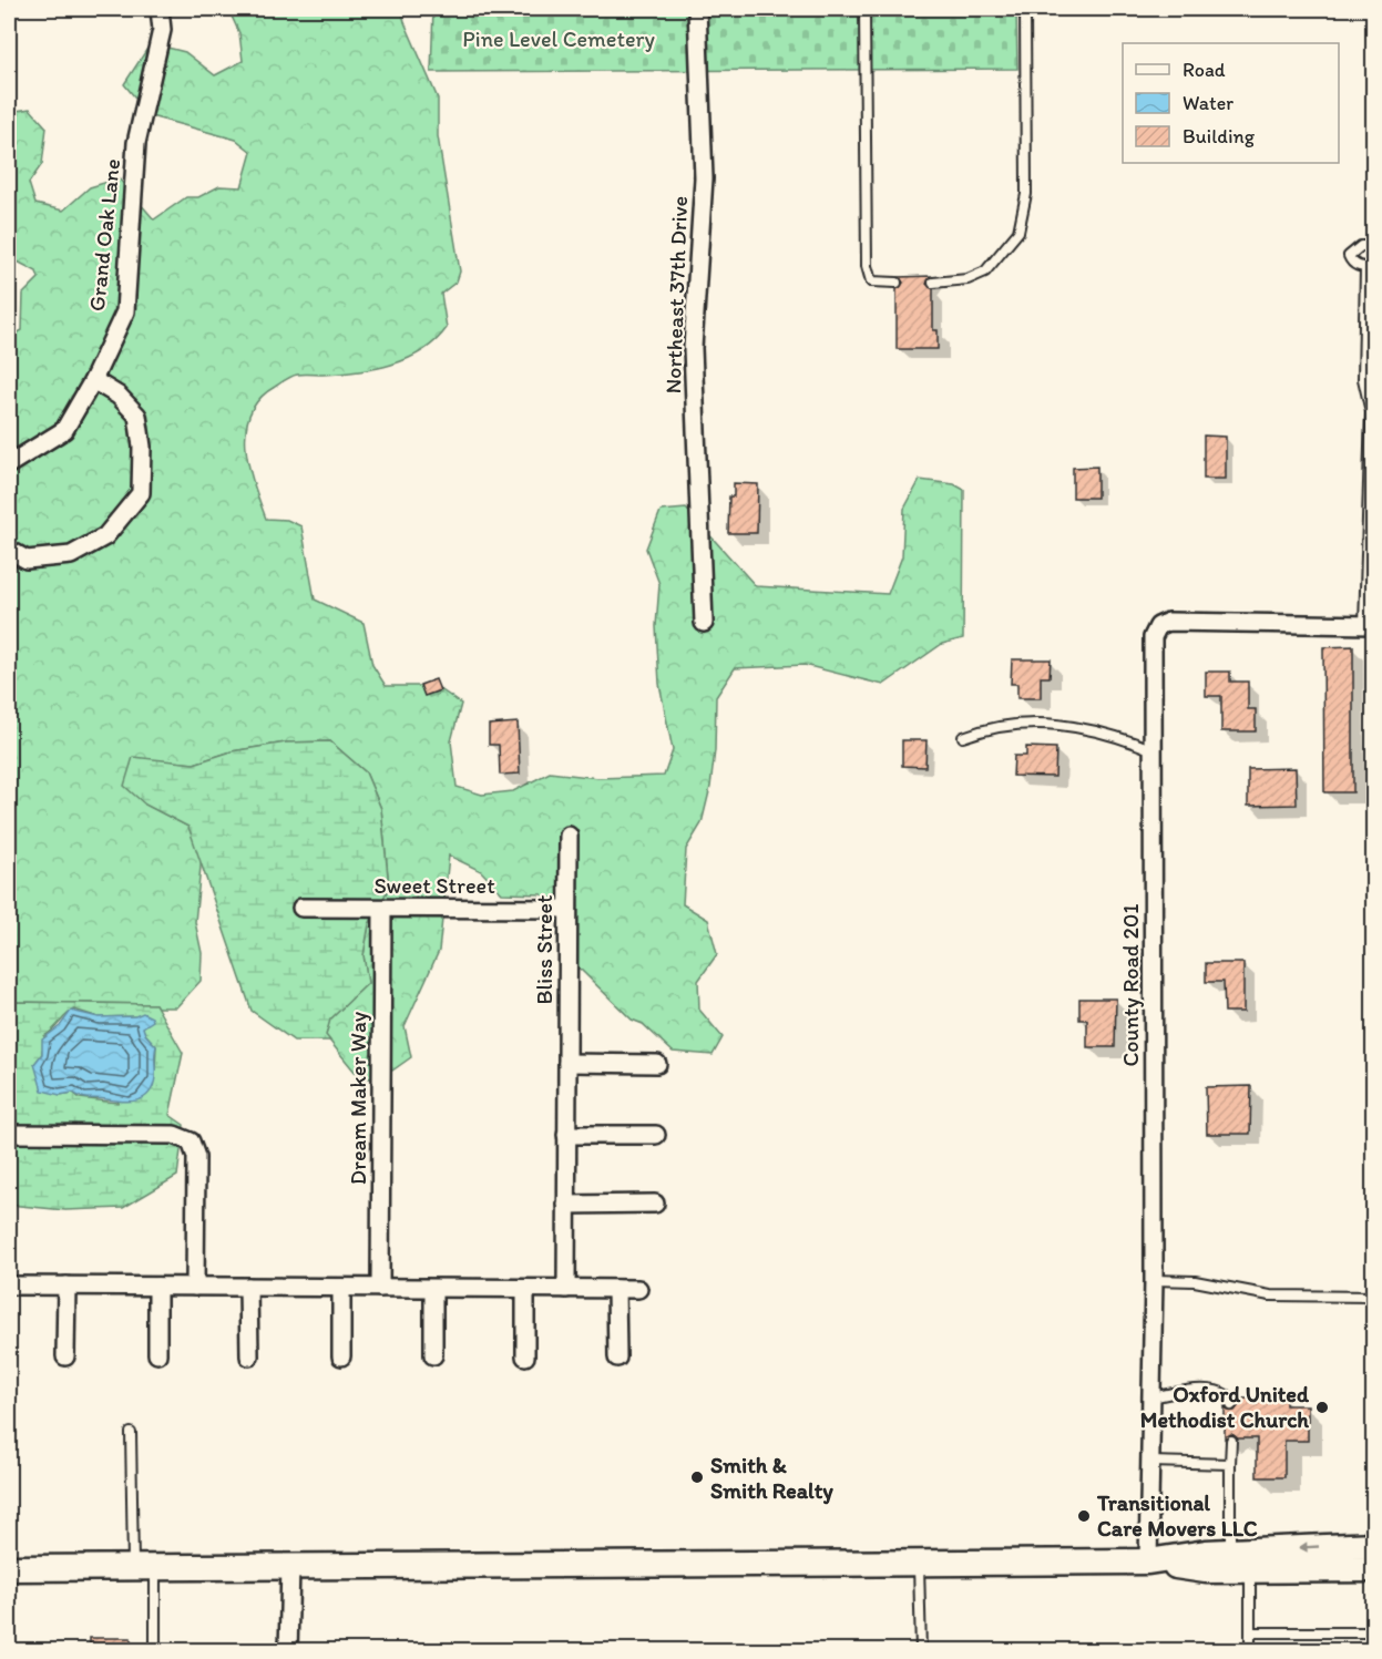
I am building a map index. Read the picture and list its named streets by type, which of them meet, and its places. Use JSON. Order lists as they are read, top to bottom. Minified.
{"streets":{"street":["Grand Oak Lane","Northeast 37th Drive","Sweet Street","Bliss Street","County Road 201","Dream Maker Way"]},"crossings":[["Sweet Street","Bliss Street"],["Sweet Street","Dream Maker Way"]],"parks":["Pine Level Cemetery"],"places":["Oxford United Methodist Church","Smith & Smith Realty","Transitional Care Movers LLC"],"legend":["Road","Water","Building"]}
